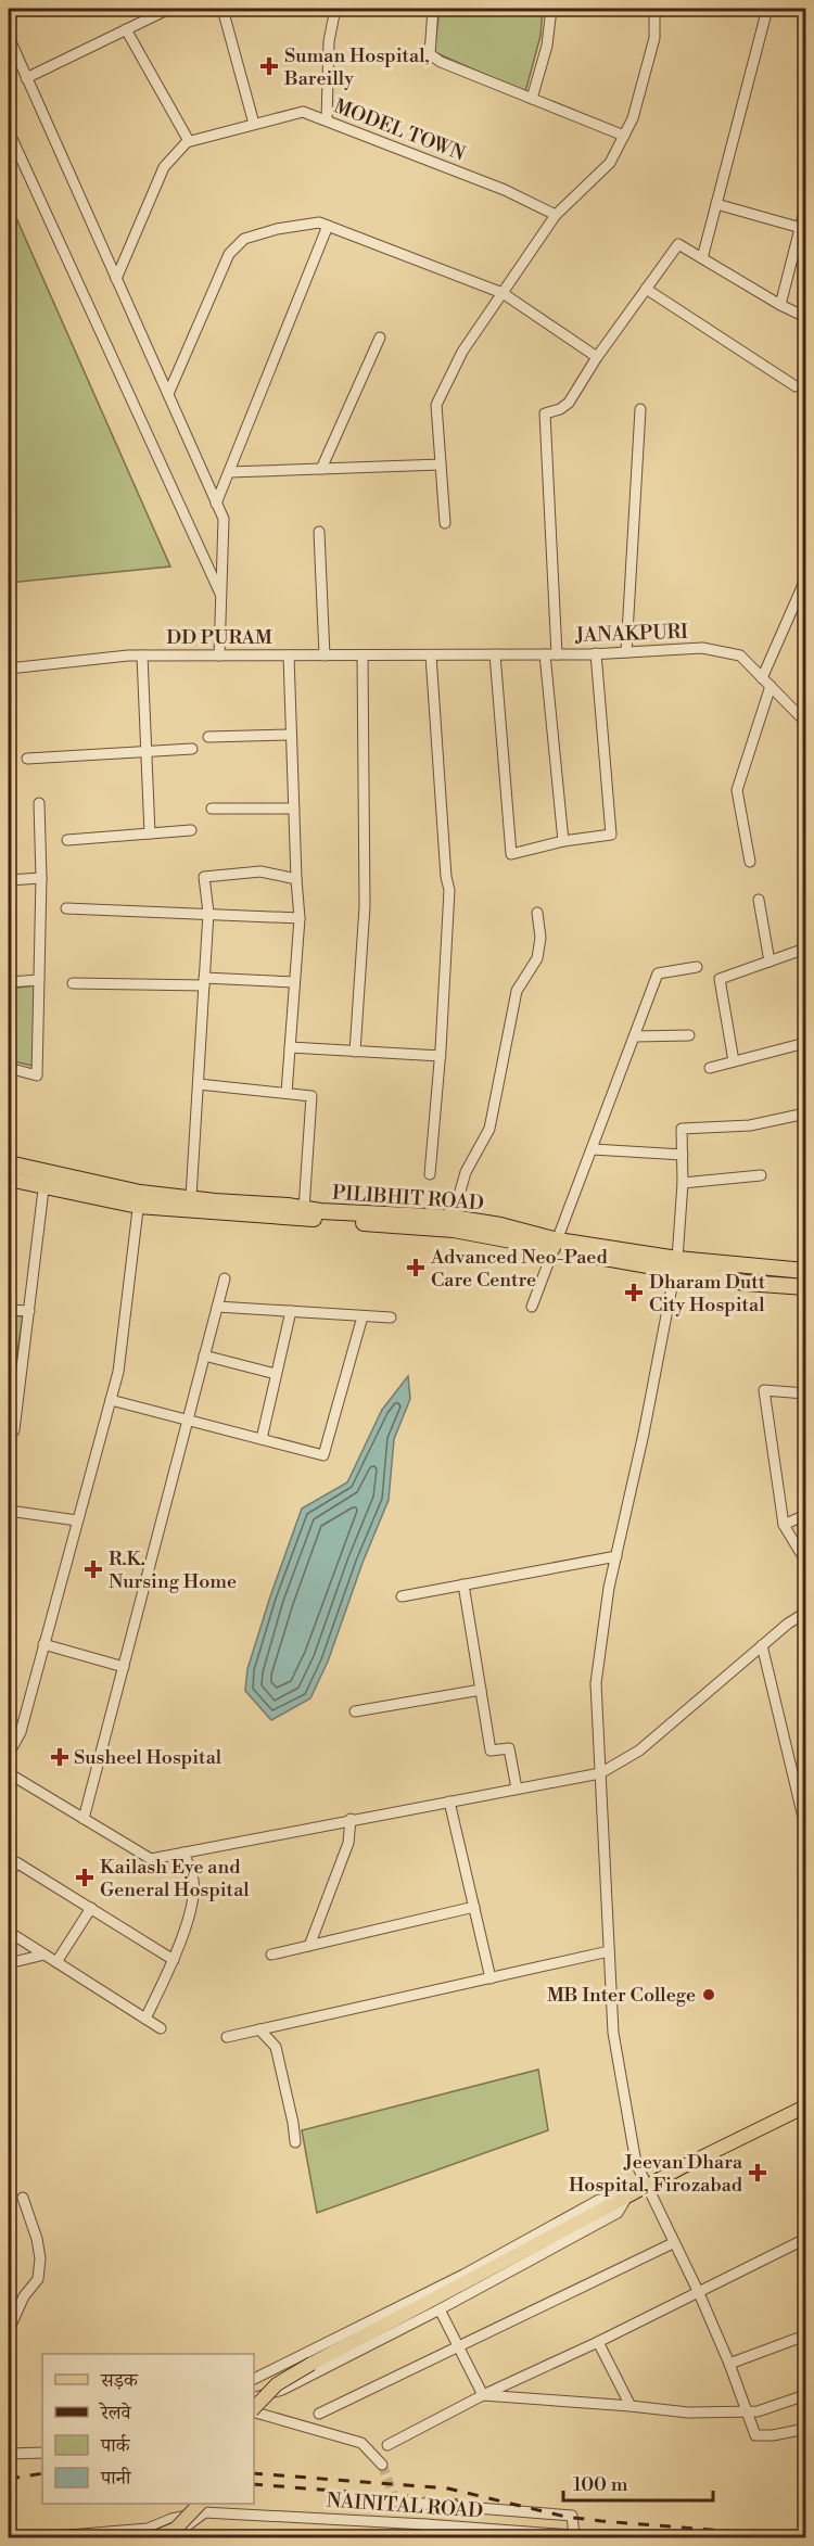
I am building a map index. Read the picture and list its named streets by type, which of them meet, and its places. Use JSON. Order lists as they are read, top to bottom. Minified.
{"streets":{"highway":["PILIBHIT ROAD"],"street":["MODEL TOWN","JANAKPURI","DD PURAM","NAINITAL ROAD"]},"crossings":[["JANAKPURI","DD PURAM"]],"places":{"health":["Suman Hospital, Bareilly","Advanced Neo-Paed Care Centre","Dharam Dutt City Hospital","R.K. Nursing Home","Susheel Hospital","Kailash Eye and General Hospital","Jeevan Dhara Hospital, Firozabad"],"other":["MB Inter College"]},"legend":["सड़क","रेलवे","पार्क","पानी"],"scale_bar":"100 m"}
